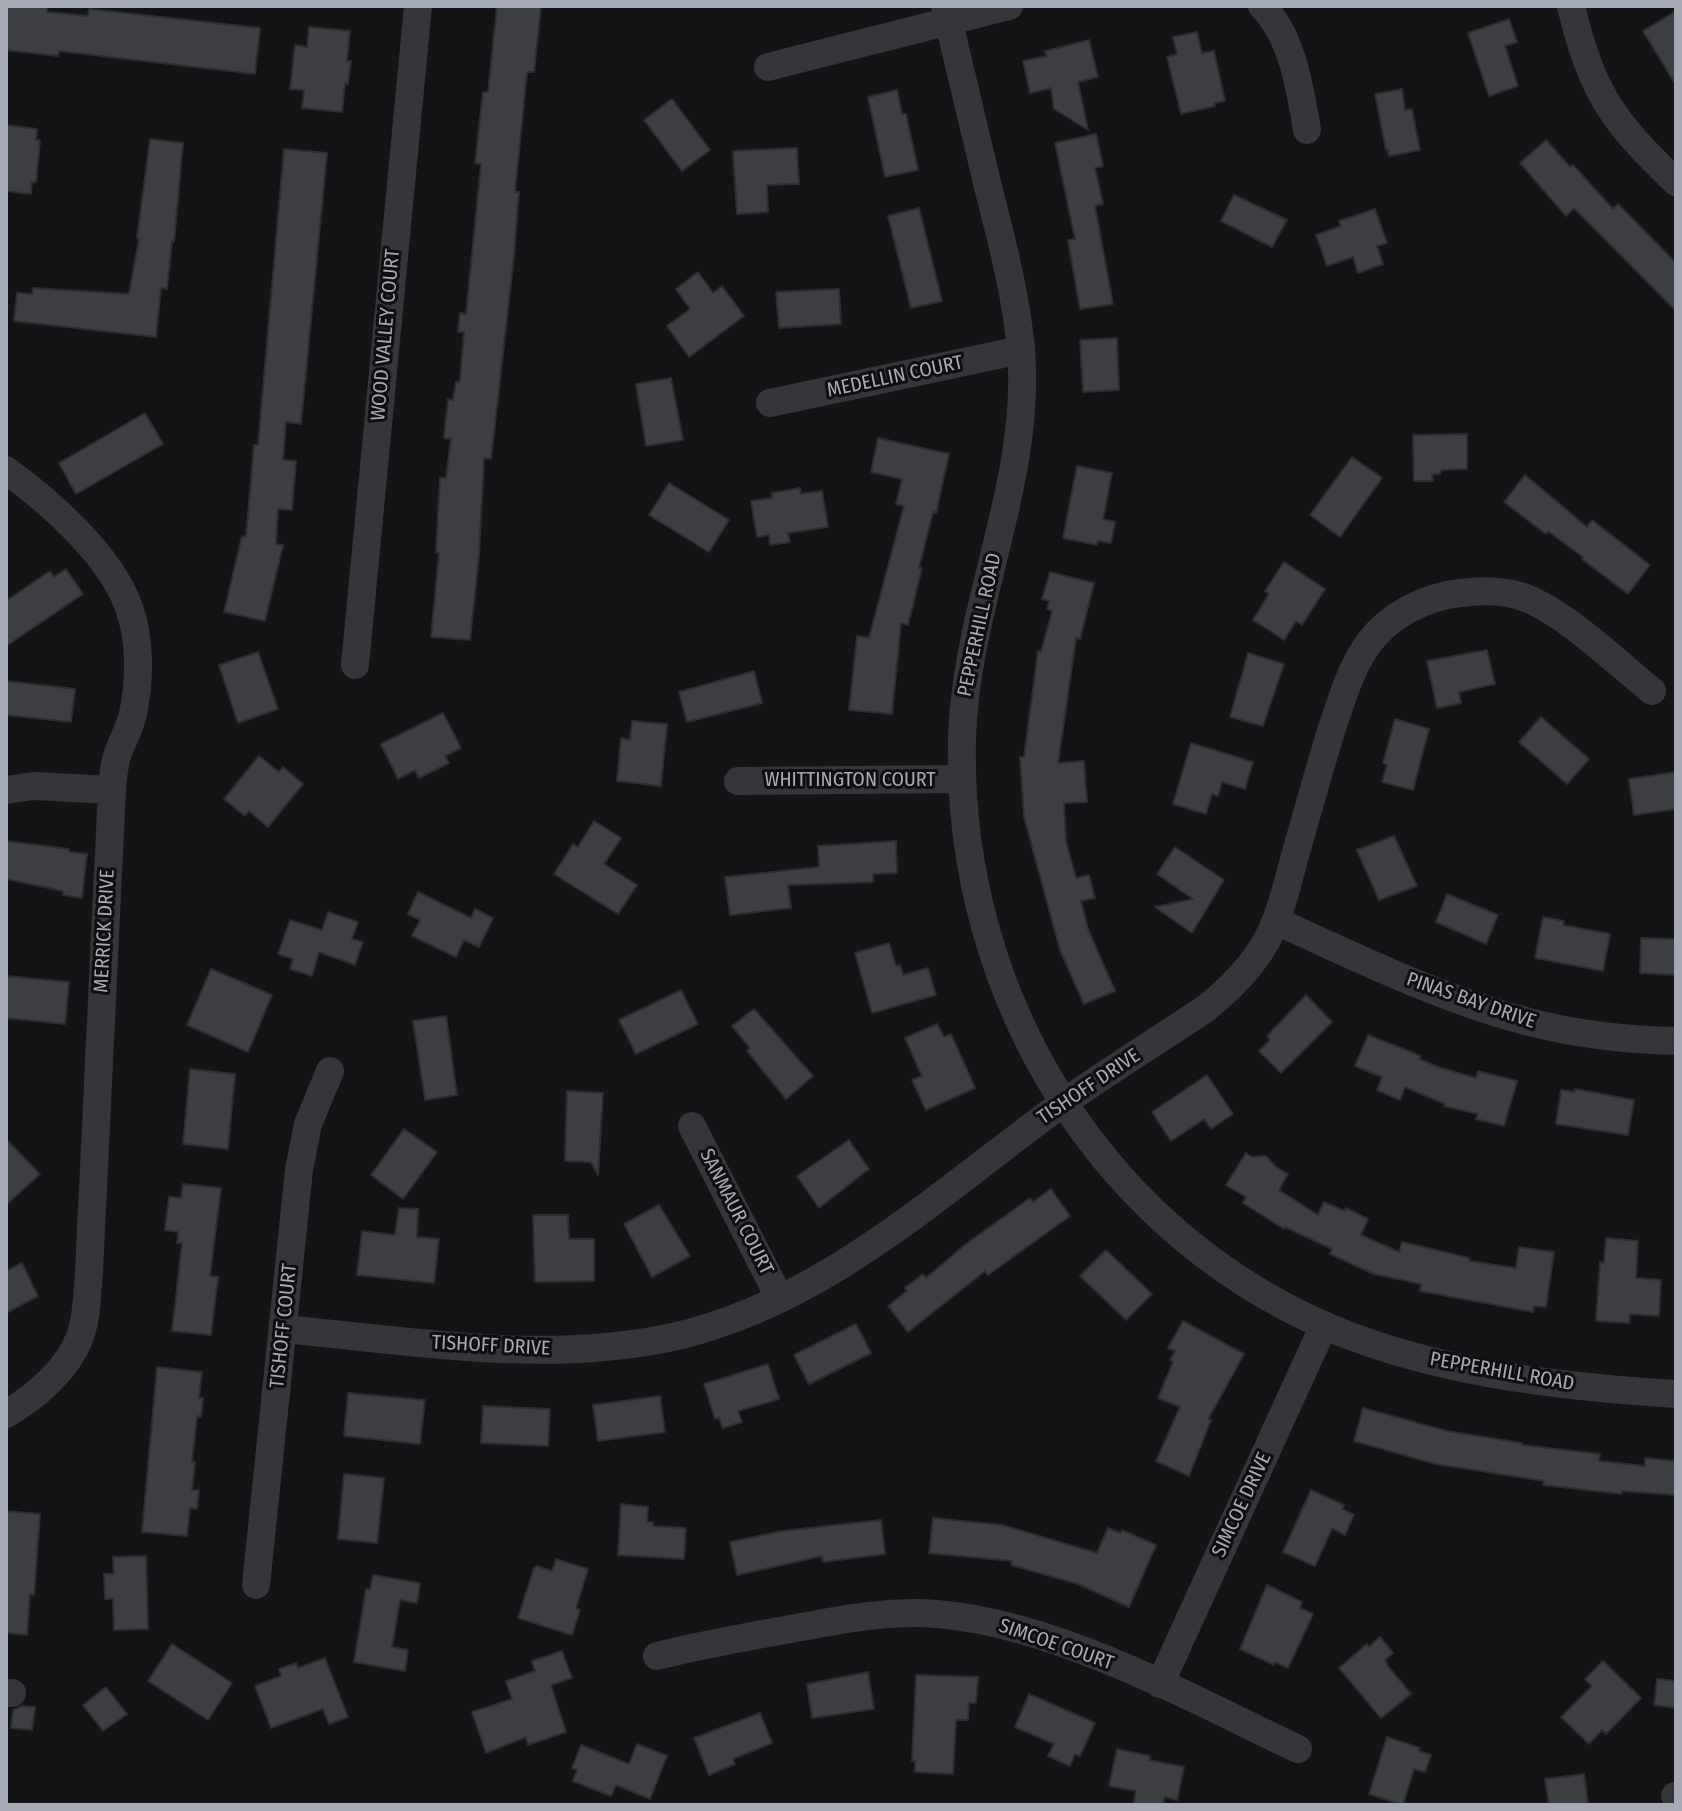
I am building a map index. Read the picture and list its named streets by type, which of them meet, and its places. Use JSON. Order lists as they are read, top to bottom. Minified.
{"streets":{"street":["WOOD VALLEY COURT","MEDELLIN COURT","PEPPERHILL ROAD","WHITTINGTON COURT","MERRICK DRIVE","PINAS BAY DRIVE","TISHOFF DRIVE","SANMAUR COURT","TISHOFF COURT","SIMCOE DRIVE","SIMCOE COURT"]},"crossings":[["MEDELLIN COURT","PEPPERHILL ROAD"],["PEPPERHILL ROAD","WHITTINGTON COURT"],["PEPPERHILL ROAD","TISHOFF DRIVE"],["PEPPERHILL ROAD","SIMCOE DRIVE"],["PINAS BAY DRIVE","TISHOFF DRIVE"],["TISHOFF DRIVE","SANMAUR COURT"],["TISHOFF DRIVE","TISHOFF COURT"],["SIMCOE DRIVE","SIMCOE COURT"]]}
